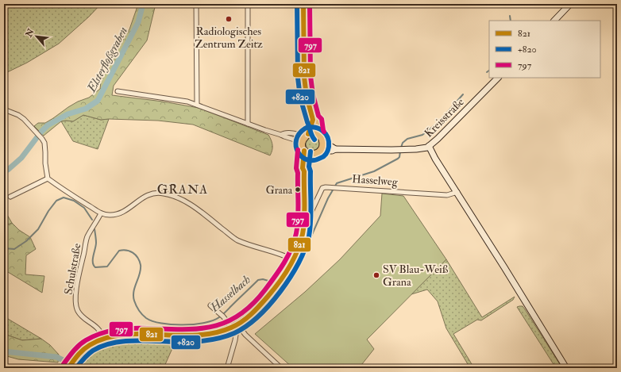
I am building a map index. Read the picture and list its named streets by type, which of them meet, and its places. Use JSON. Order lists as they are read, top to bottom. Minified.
{"streets":{"main road":["Kreisstraße"],"street":["Hasselweg","Schulstraße"]},"districts":["GRANA"],"water":["Elsterfloßgraben","Hasselbach"],"places":["Radiologisches Zentrum Zeitz","Grana","SV Blau-Weiß Grana"],"lines":["transit line 821","transit line +820","transit line 797"],"legend":["821","+820","797"],"north":"top left"}
